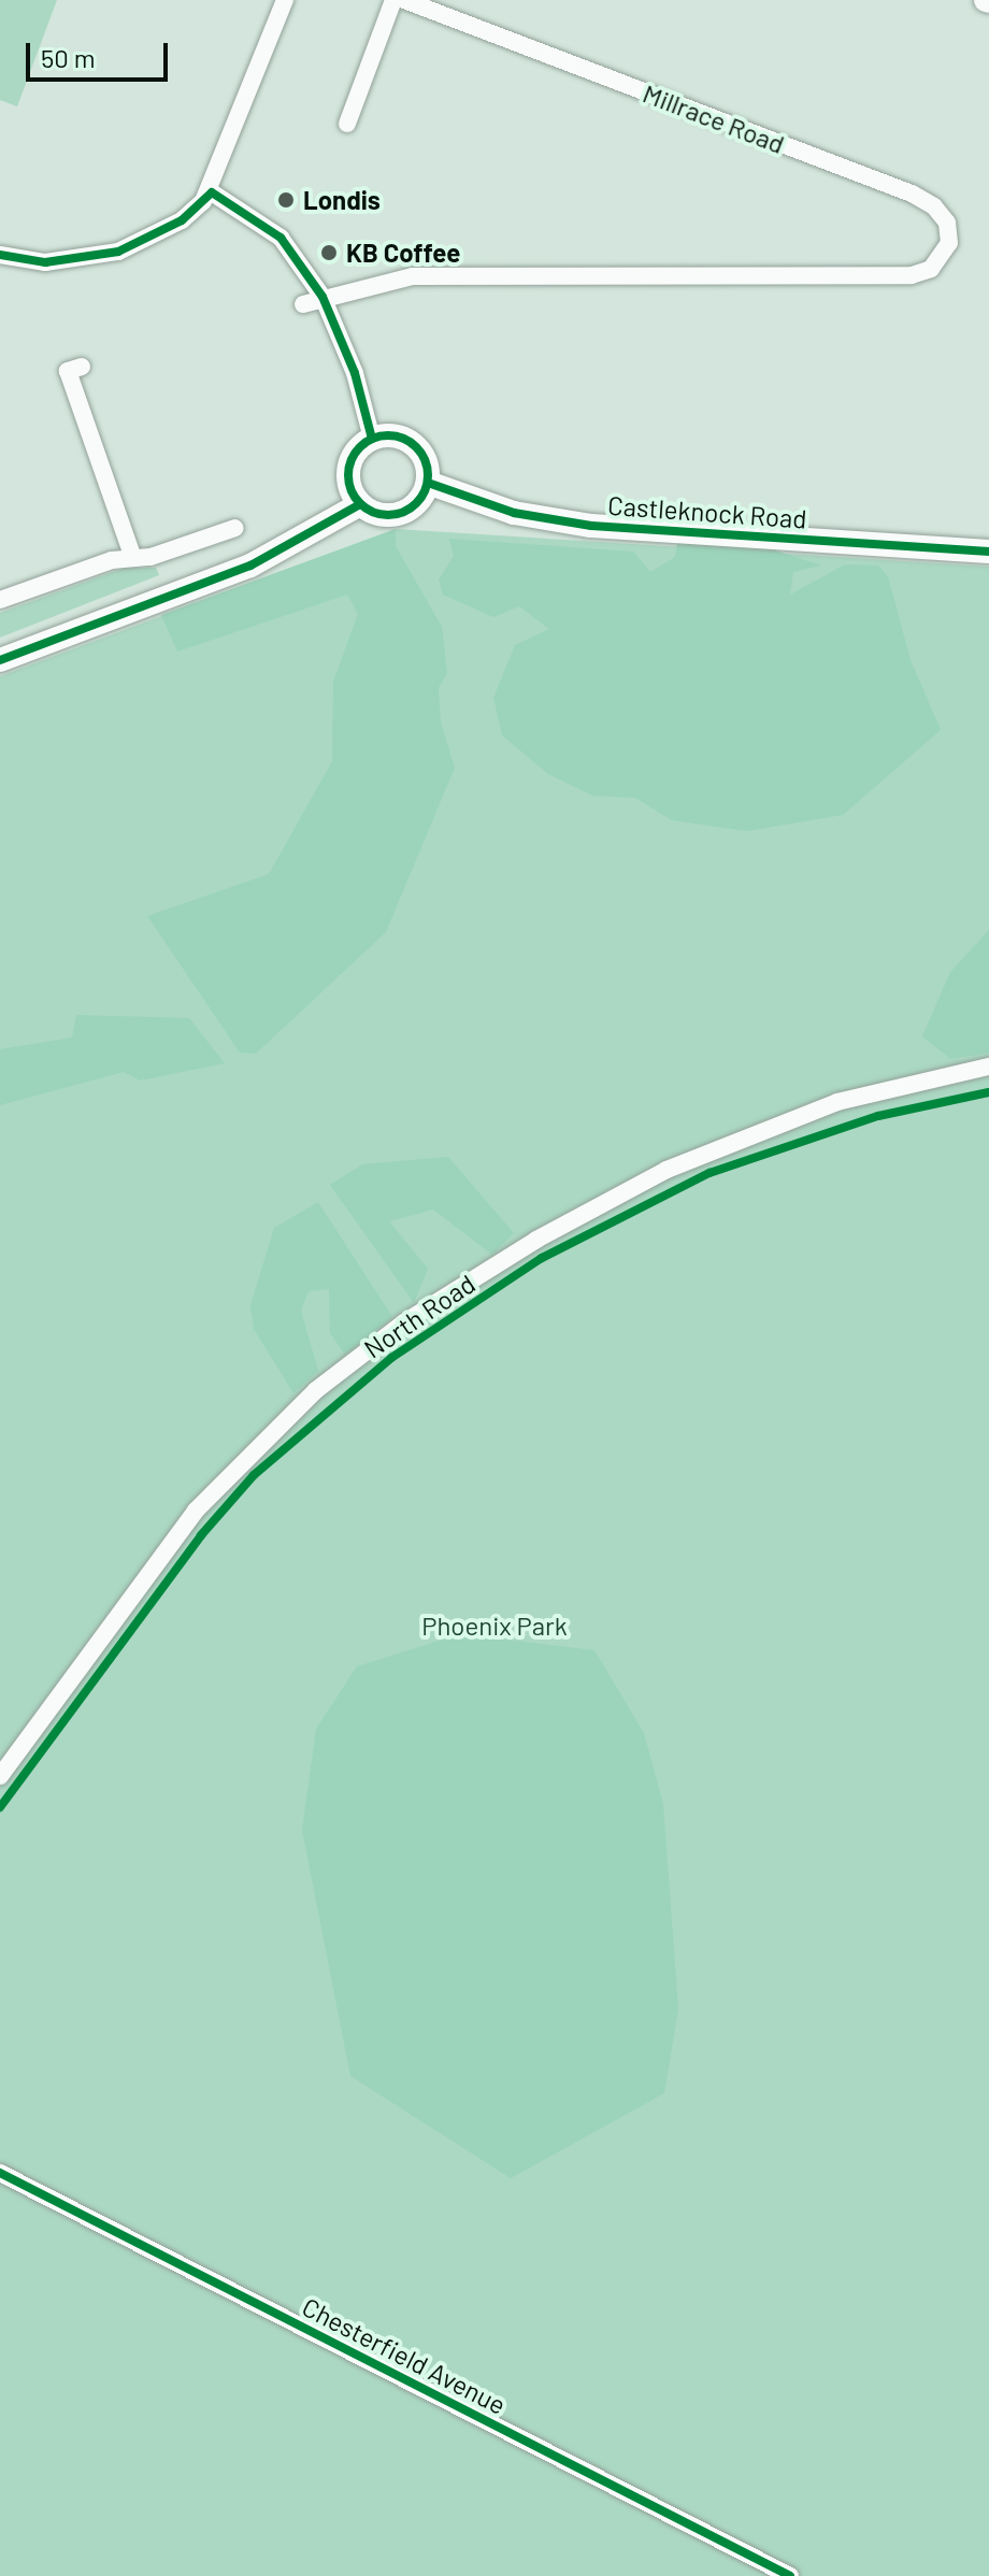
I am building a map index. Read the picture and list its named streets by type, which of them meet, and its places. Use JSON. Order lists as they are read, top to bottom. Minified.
{"streets":{"main road":["Castleknock Road"],"street":["Millrace Road","North Road","Chesterfield Avenue"]},"parks":["Phoenix Park"],"places":["Londis","KB Coffee"],"scale_bar":"50 m"}
